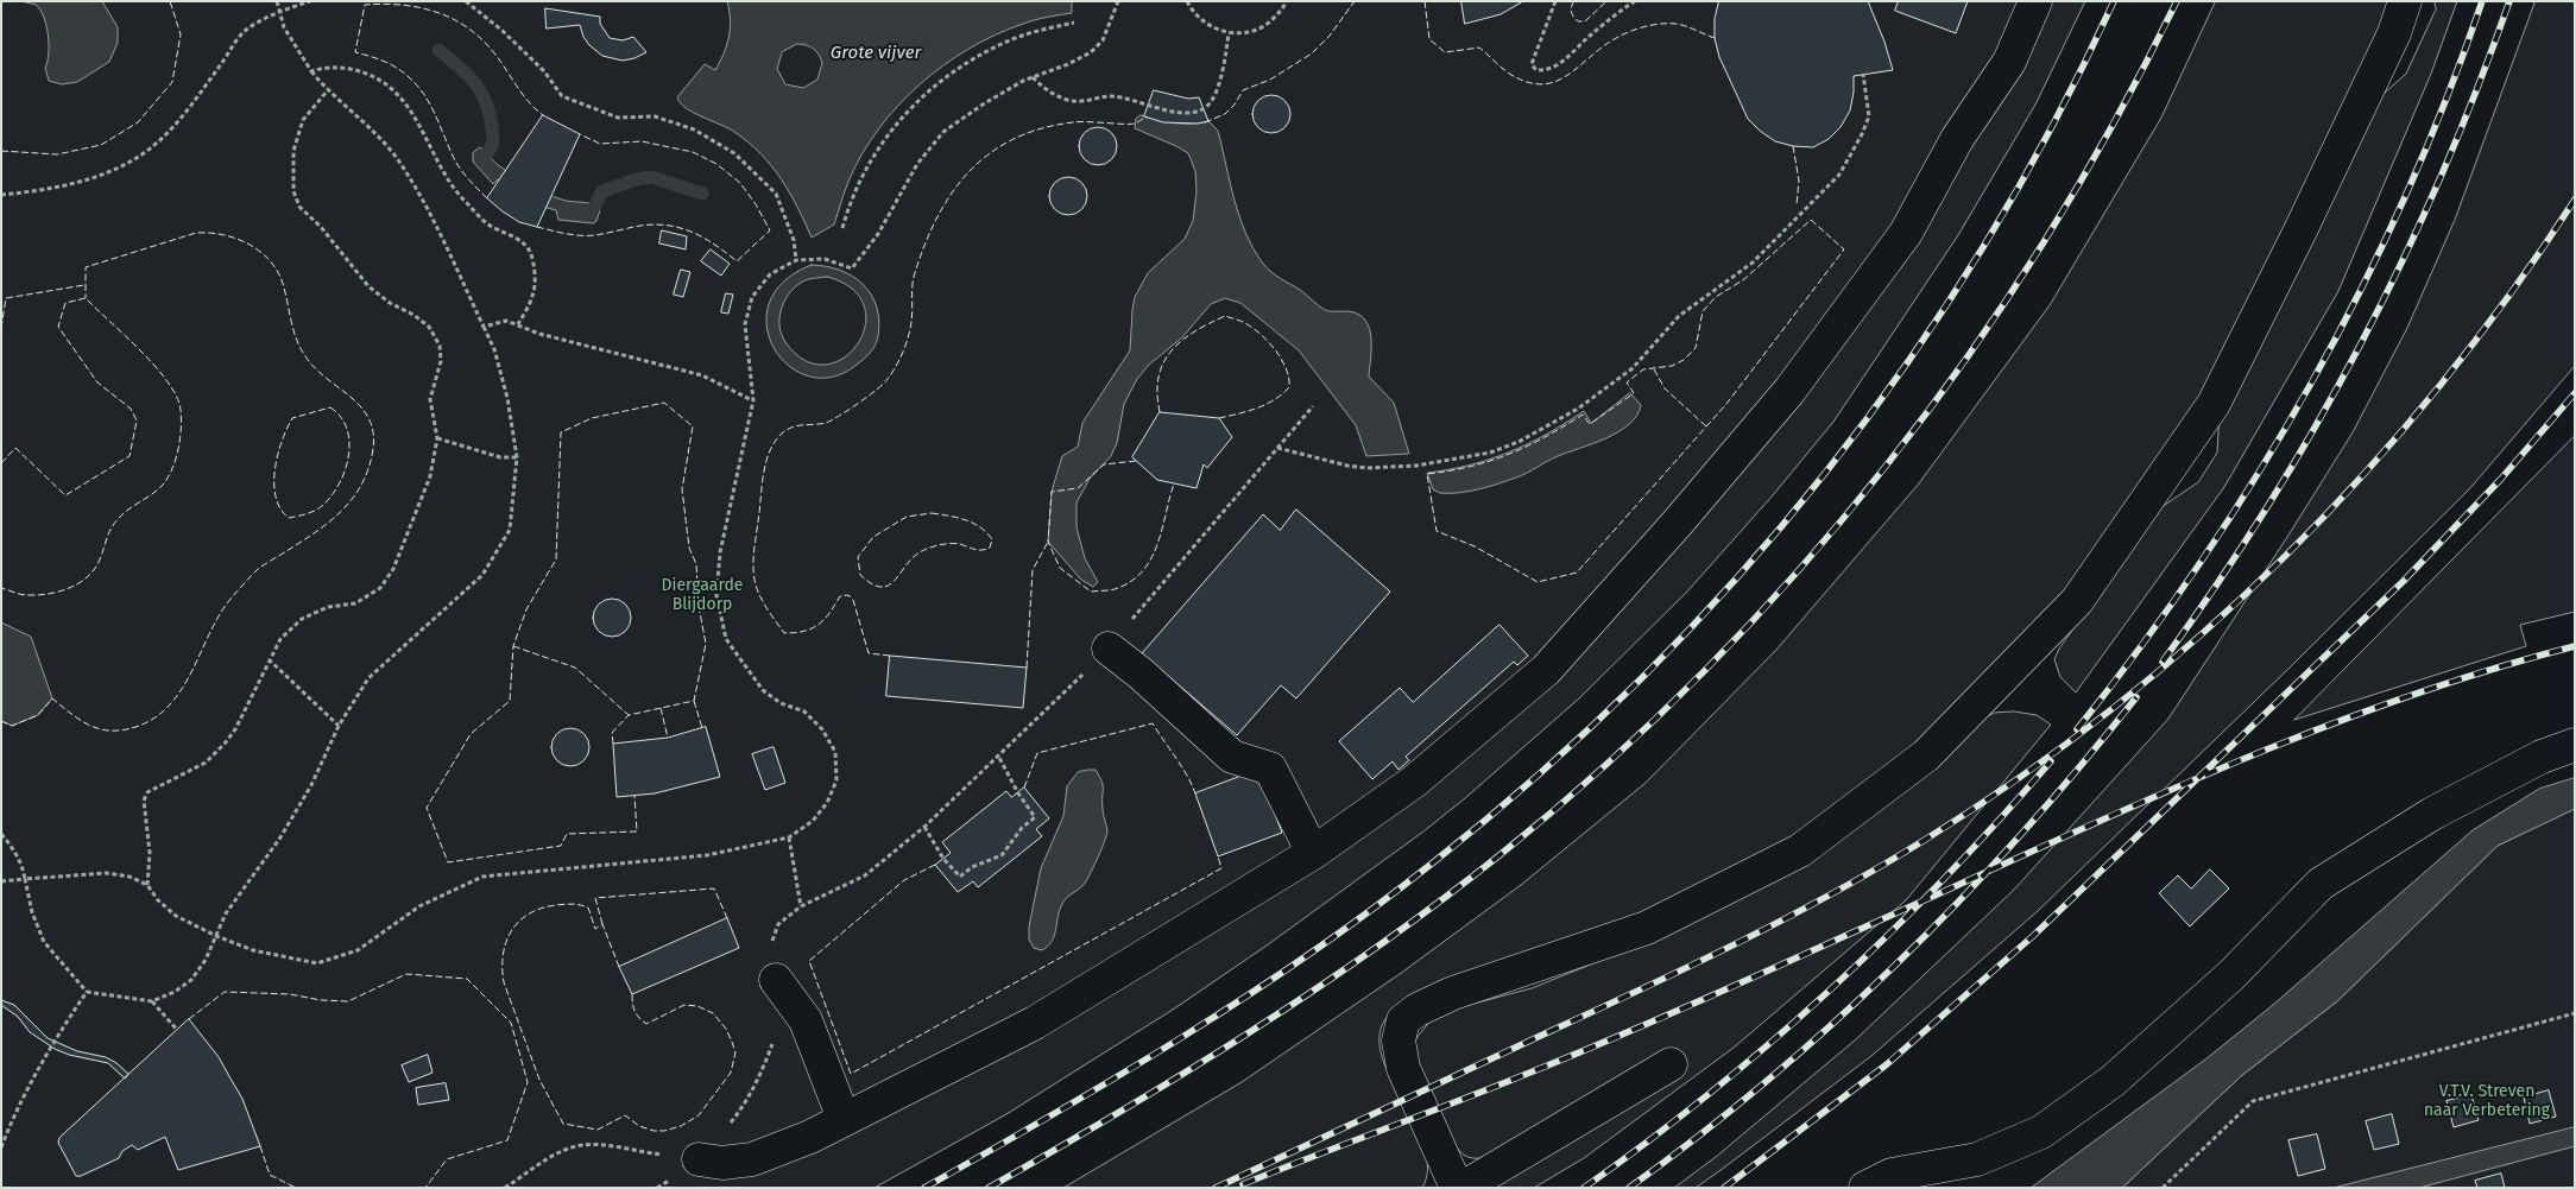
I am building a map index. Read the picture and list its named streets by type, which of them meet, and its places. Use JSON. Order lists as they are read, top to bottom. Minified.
{"water":["Grote vijver"],"parks":["Diergaarde Blijdorp","V.T.V. Streven naar Verbetering"]}
